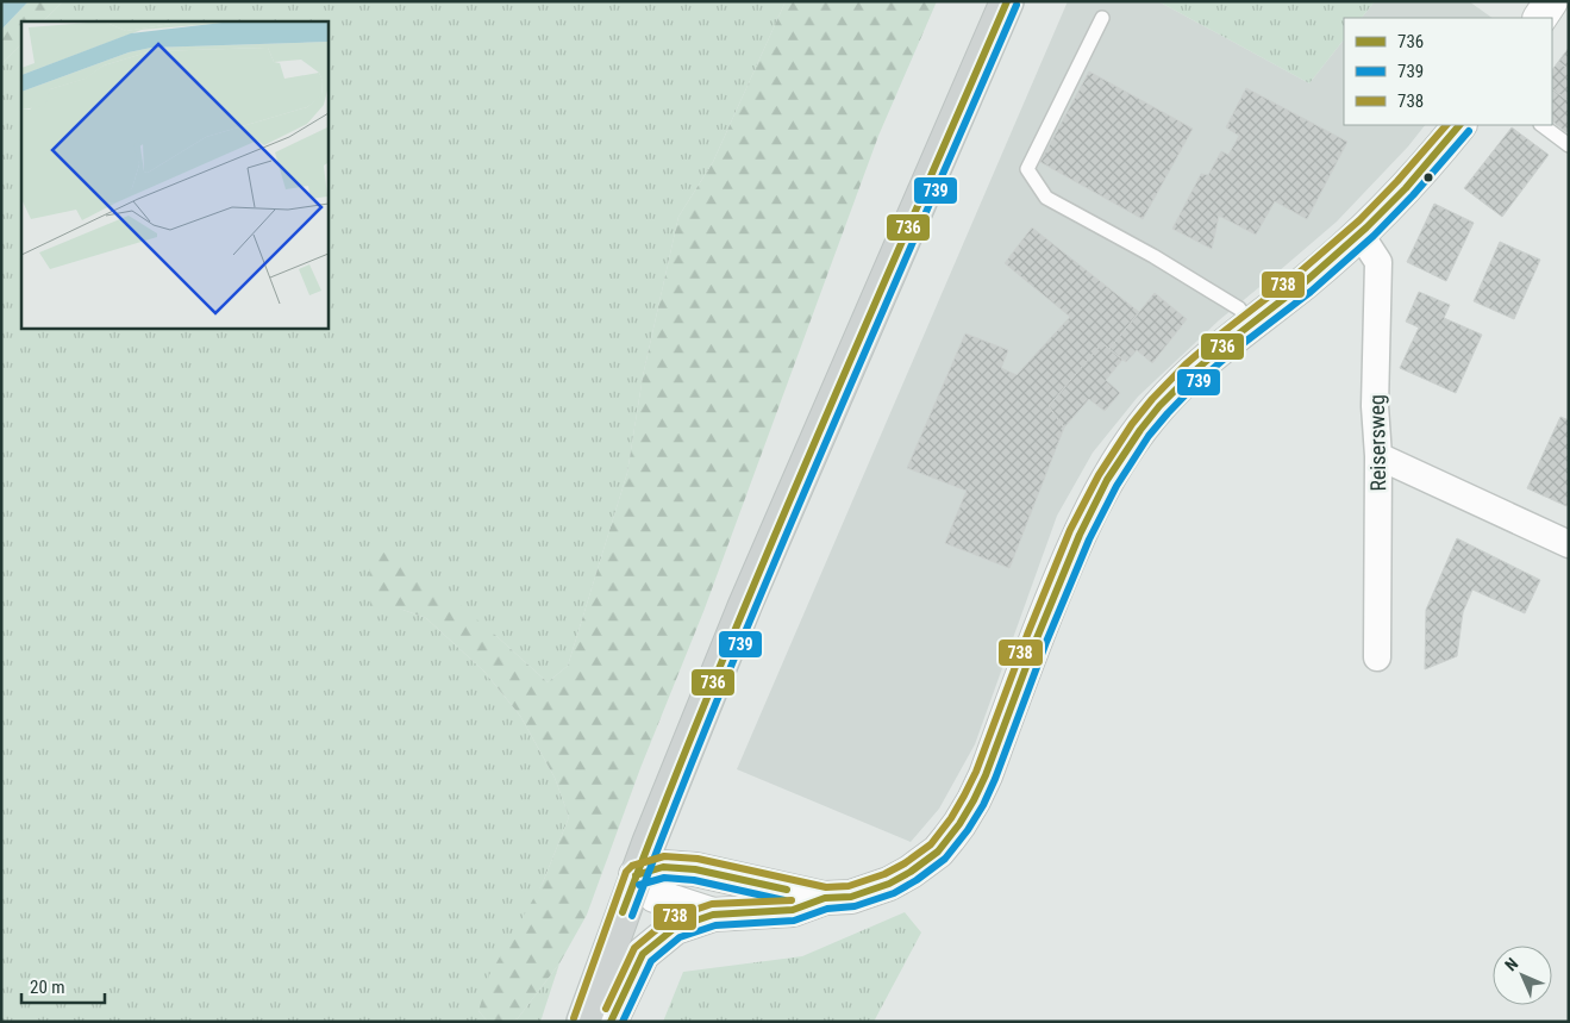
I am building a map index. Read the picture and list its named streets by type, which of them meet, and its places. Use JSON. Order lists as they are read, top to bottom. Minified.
{"streets":{"street":["Reisersweg"]},"lines":["transit line 736","transit line 739","transit line 738"],"legend":["736","739","738"],"scale_bar":"20 m","north":"top left"}
